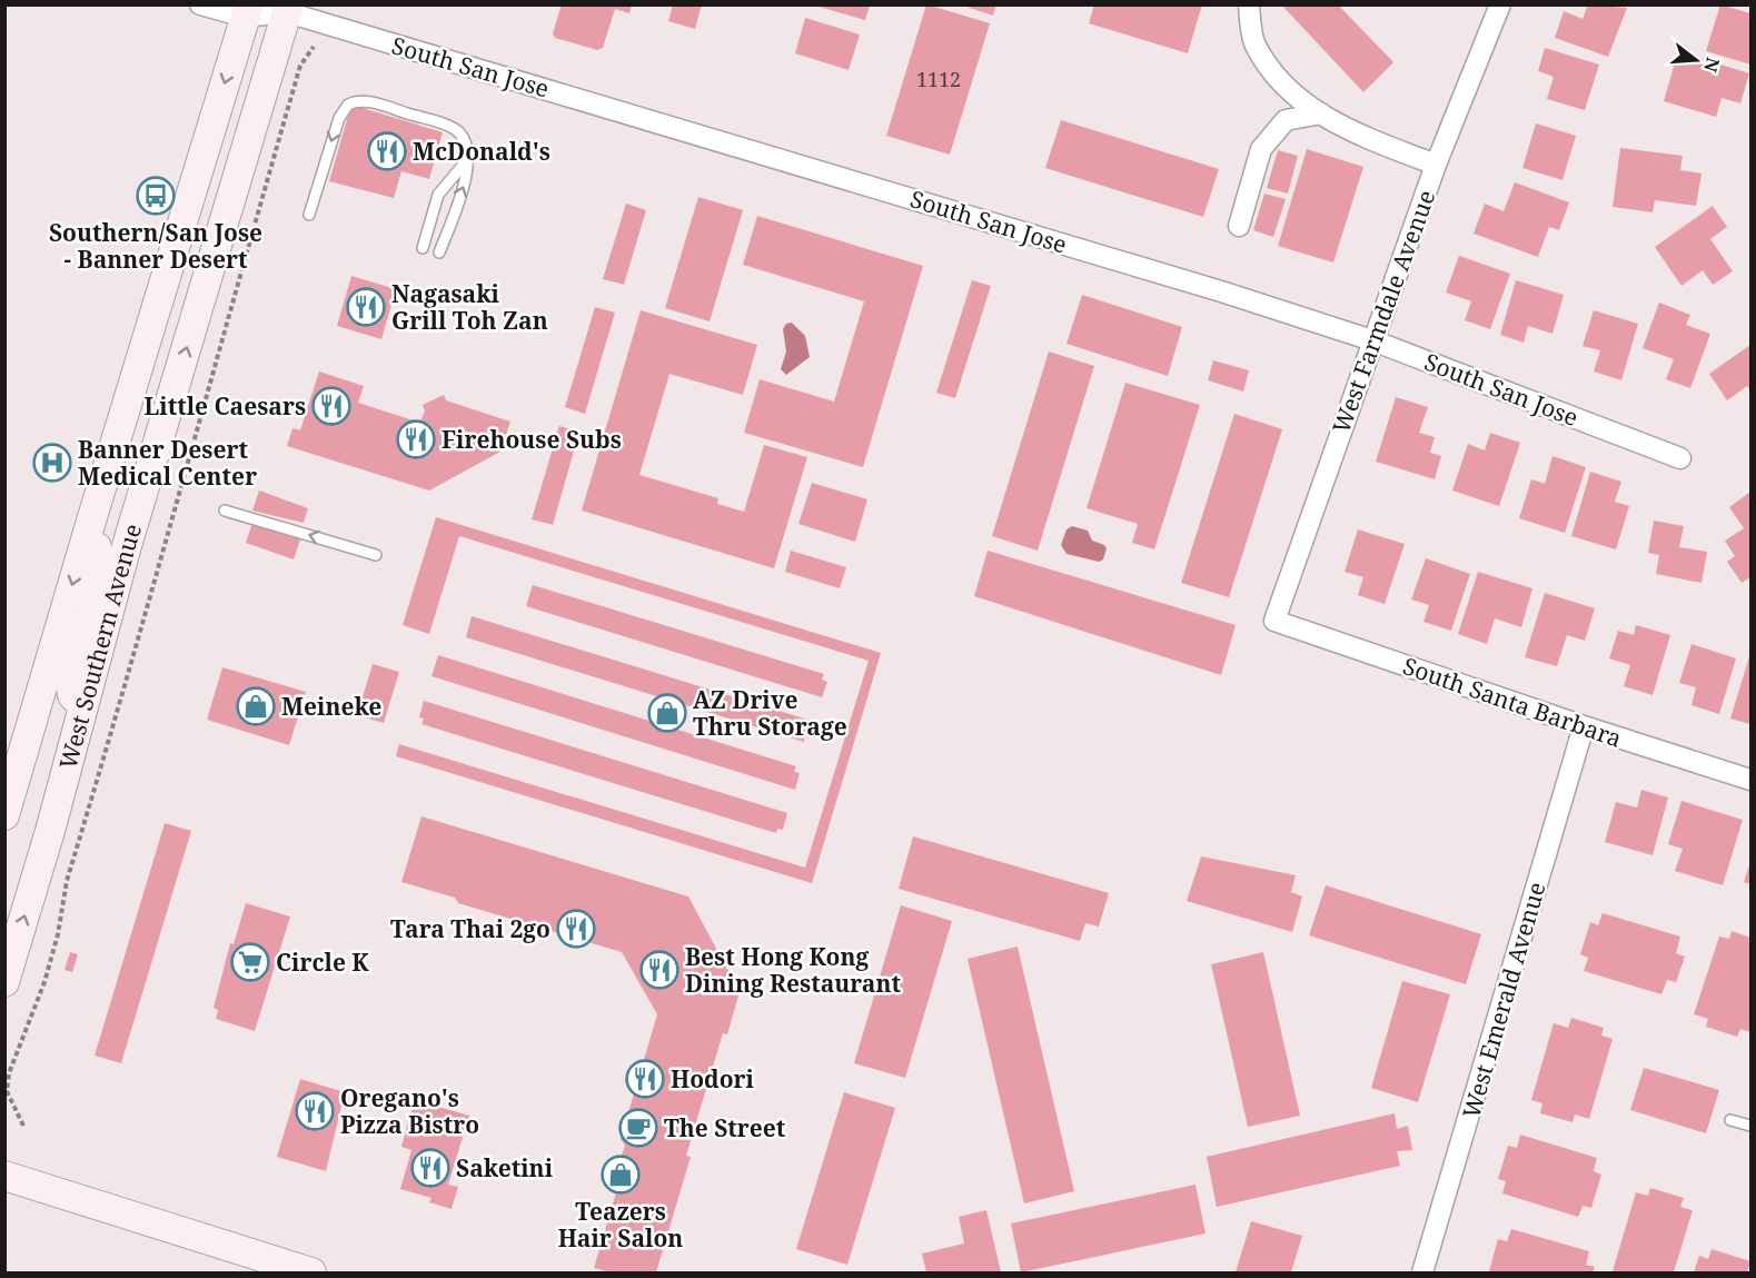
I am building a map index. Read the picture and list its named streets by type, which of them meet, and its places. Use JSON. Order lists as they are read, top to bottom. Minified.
{"streets":{"main road":["West Southern Avenue"],"street":["South San Jose","West Farmdale Avenue","South Santa Barbara","West Emerald Avenue"]},"crossings":[["South San Jose","West Farmdale Avenue"],["South San Jose","West Southern Avenue"],["West Farmdale Avenue","South Santa Barbara"],["South Santa Barbara","West Emerald Avenue"]],"places":{"restaurant":["McDonald's","Nagasaki Grill Toh Zan","Little Caesars","Firehouse Subs","Tara Thai 2go","Best Hong Kong Dining Restaurant","Hodori","Oregano's Pizza Bistro","Saketini"],"bus stop":["Southern/San Jose - Banner Desert"],"hospital":["Banner Desert Medical Center"],"shop":["Meineke","AZ Drive Thru Storage","Teazers Hair Salon"],"supermarket":["Circle K"],"cafe":["The Street"]},"house_numbers":["1112"],"north":"right"}
